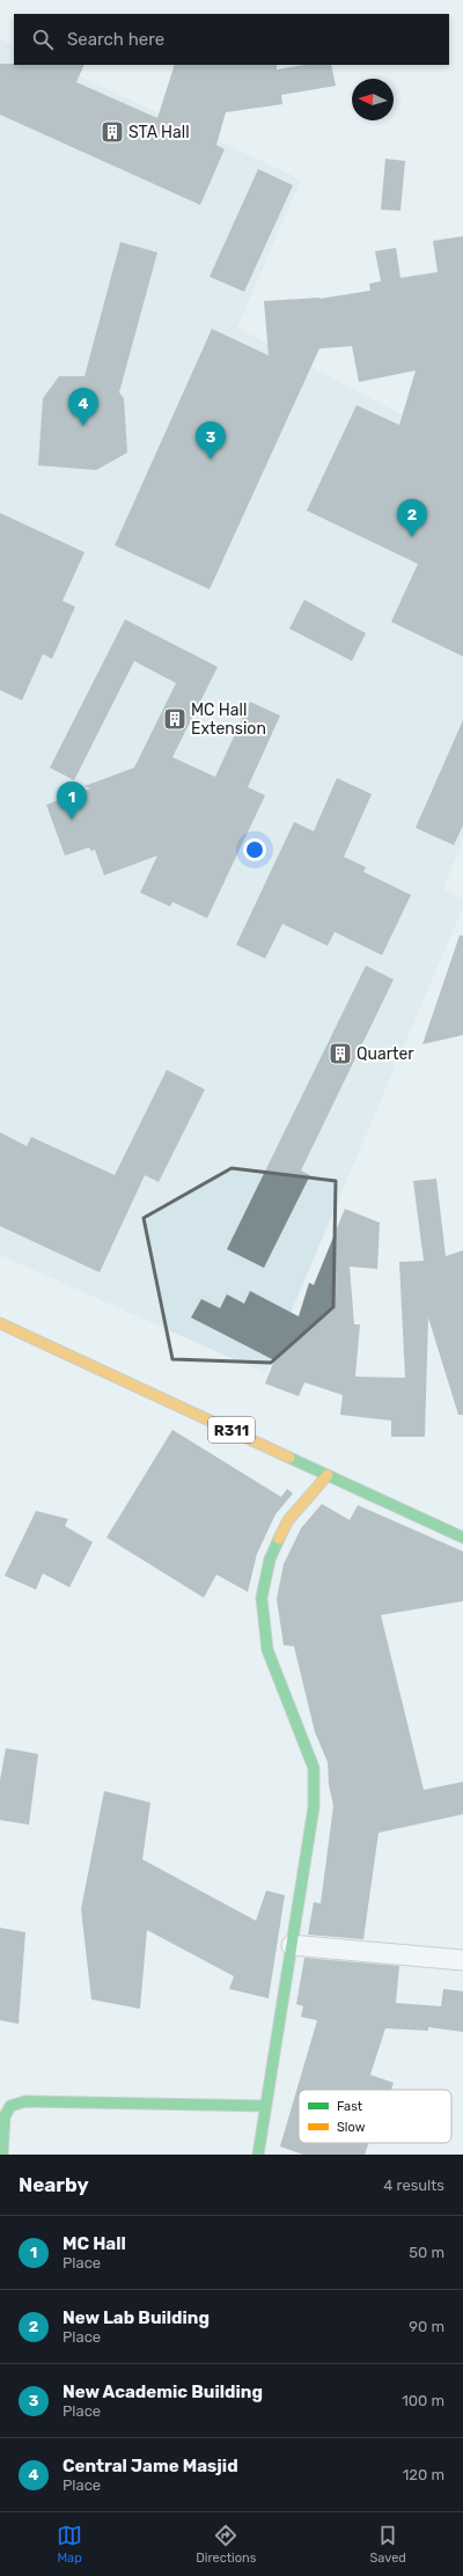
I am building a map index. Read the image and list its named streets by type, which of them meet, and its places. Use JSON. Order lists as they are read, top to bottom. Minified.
{"streets":{"street":["R311"]},"places":{"building":["STA Hall","MC Hall Extension","Quarter"]},"legend":["Fast","Slow"],"north":"left","page":{"search":"Search here","pins":["4","3","2","1"],"heading":["Nearby","4 results"],"list":[{"mark":"1","name":"MC Hall","note":"Place","value":"50 m"},{"mark":"2","name":"New Lab Building","note":"Place","value":"90 m"},{"mark":"3","name":"New Academic Building","note":"Place","value":"100 m"},{"mark":"4","name":"Central Jame Masjid","note":"Place","value":"120 m"}],"nav":["Map","Directions","Saved"]}}
